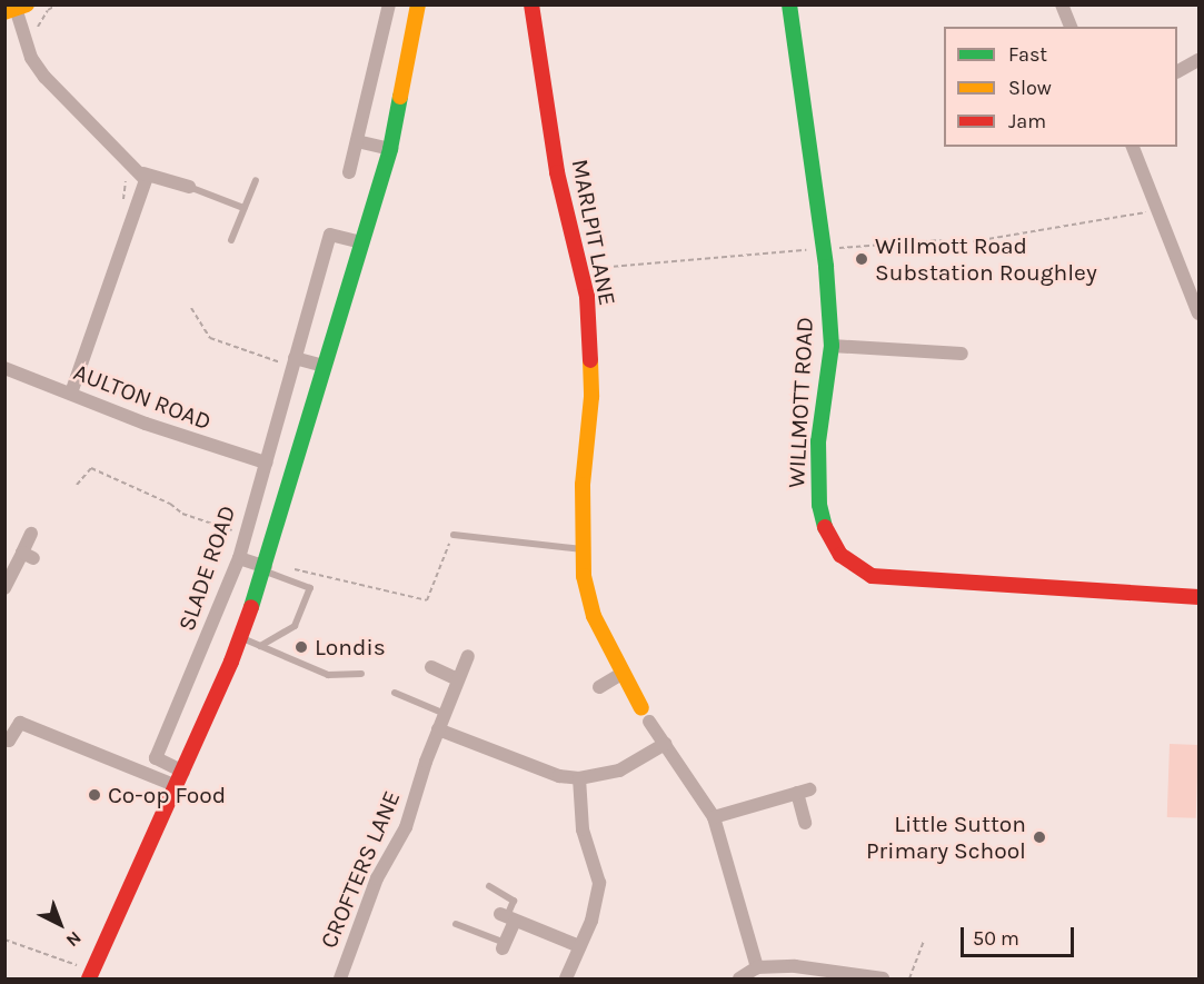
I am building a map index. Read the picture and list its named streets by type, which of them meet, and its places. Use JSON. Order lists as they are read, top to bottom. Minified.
{"streets":{"street":["MARLPIT LANE","AULTON ROAD","WILLMOTT ROAD","SLADE ROAD","CROFTERS LANE"]},"crossings":[["AULTON ROAD","SLADE ROAD"]],"places":["Willmott Road Substation Roughley","Londis","Co-op Food","Little Sutton Primary School"],"legend":["Fast","Slow","Jam"],"scale_bar":"50 m","north":"bottom right"}
